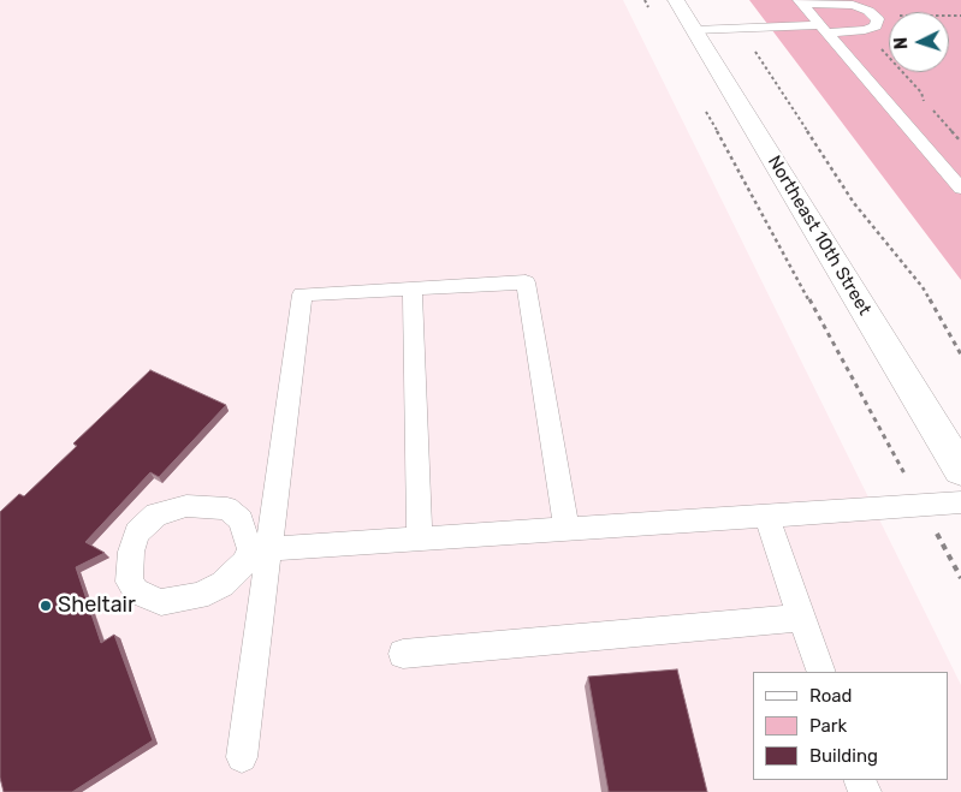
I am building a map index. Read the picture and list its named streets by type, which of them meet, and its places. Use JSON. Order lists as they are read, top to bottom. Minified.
{"streets":{"street":["Northeast 10th Street"]},"places":["Sheltair"],"legend":["Road","Park","Building"],"north":"left"}
